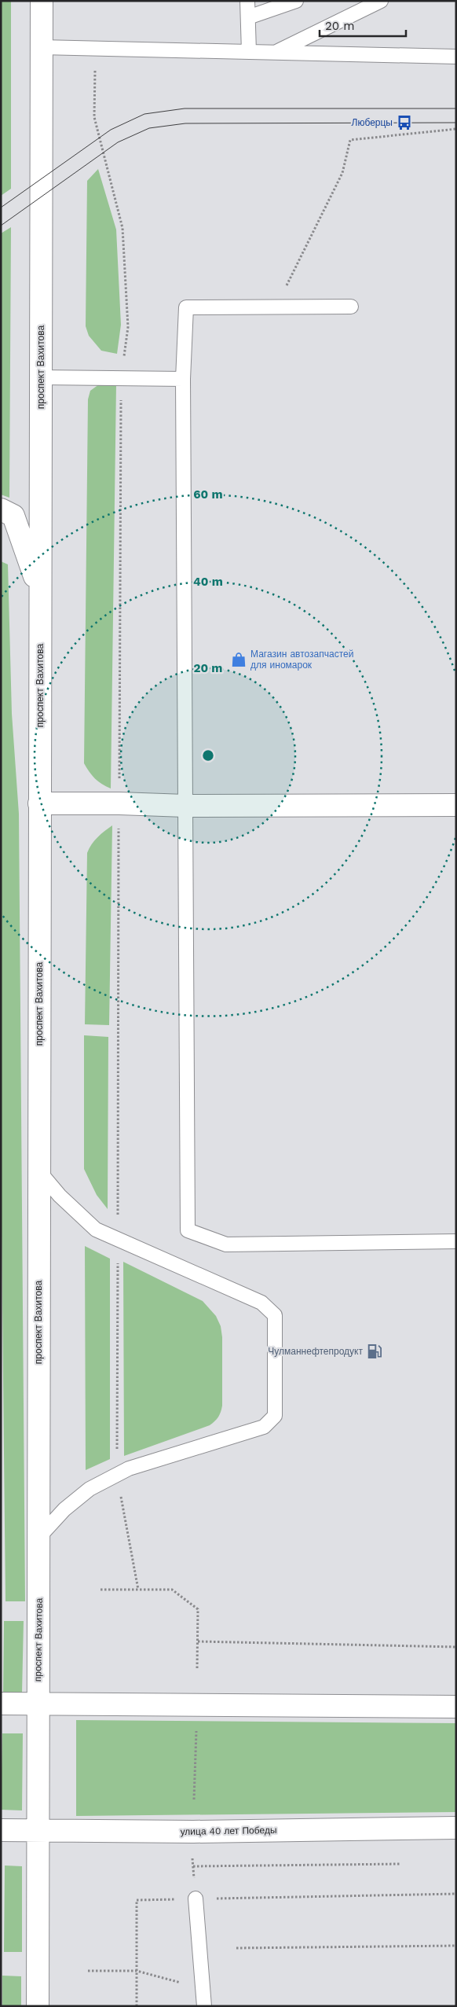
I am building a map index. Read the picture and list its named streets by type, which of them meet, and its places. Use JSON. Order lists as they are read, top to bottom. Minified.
{"streets":{"main road":["проспект Вахитова","улица 40 лет Победы"]},"crossings":[["проспект Вахитова","улица 40 лет Победы"]],"places":{"bus stop":["Люберцы"],"shop":["Магазин автозапчастей для иномарок"],"fuel station":["Чулманнефтепродукт"]},"scale_bar":"20 m","rings":["60 m","40 m","20 m"]}
